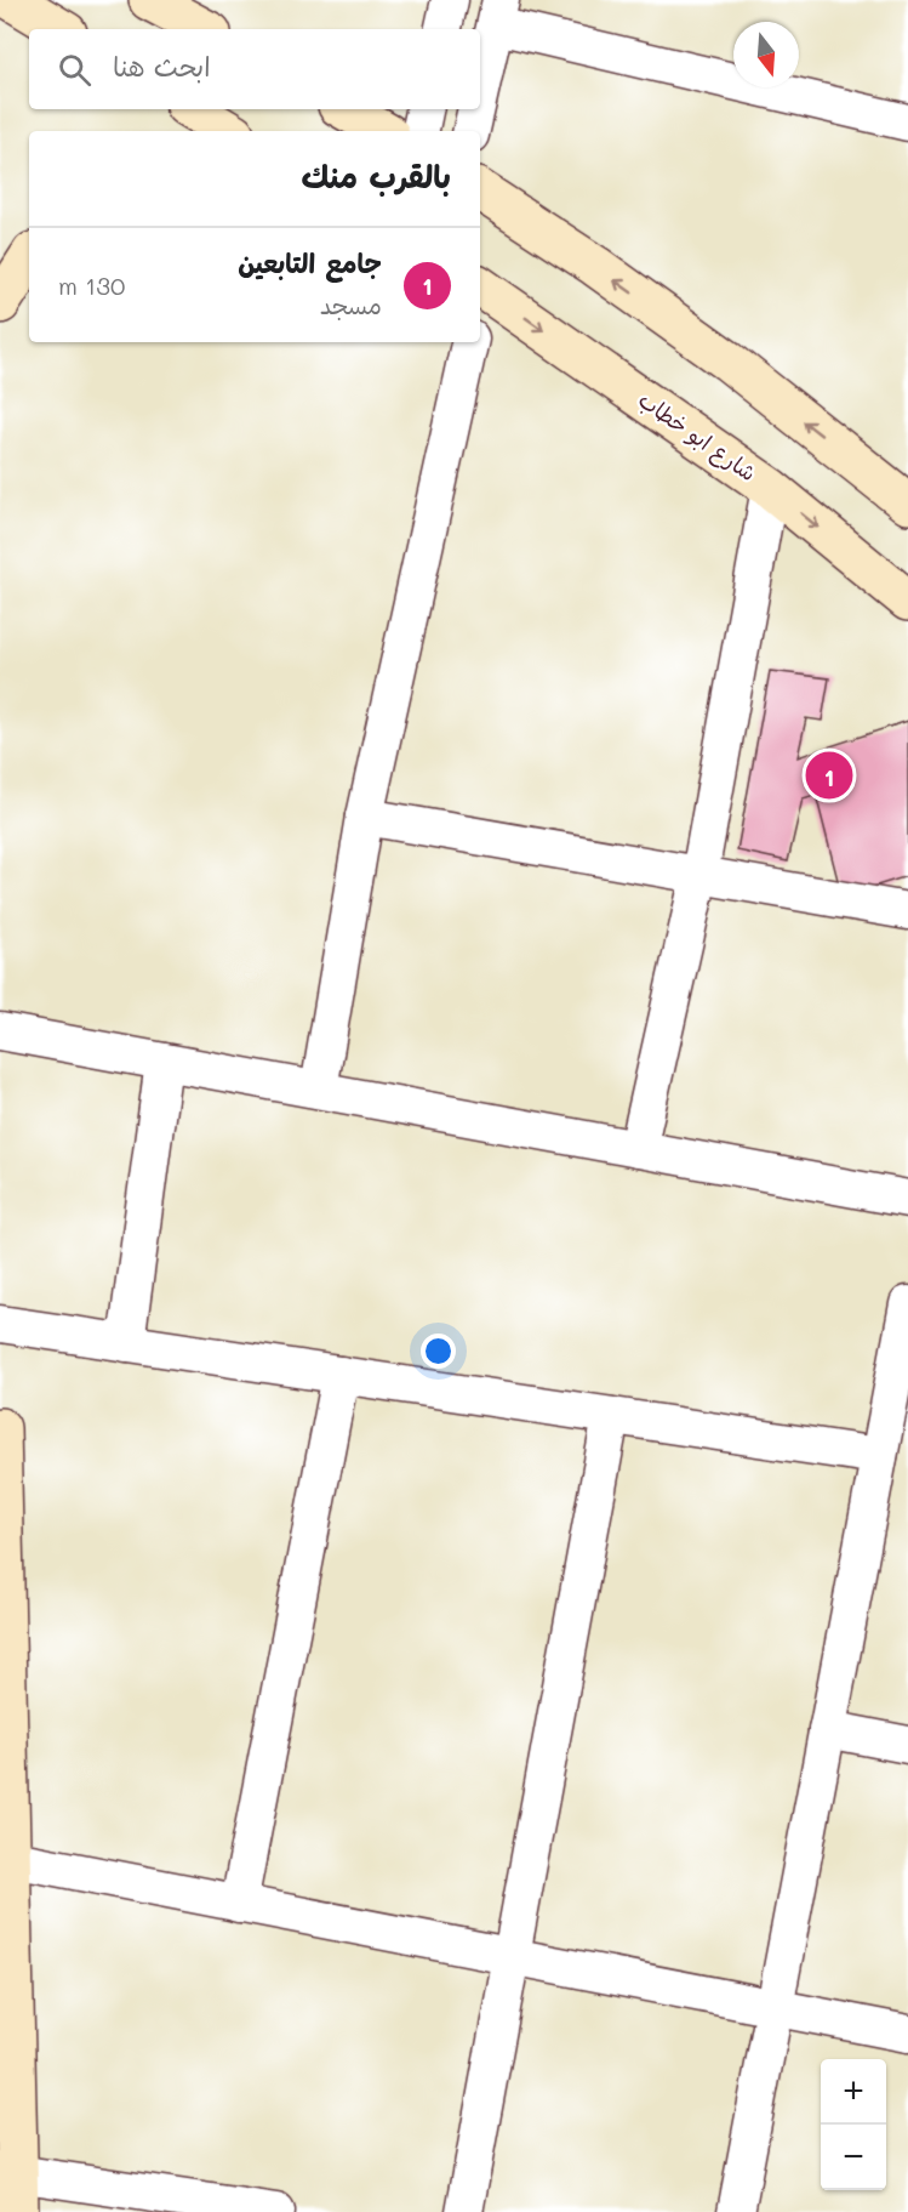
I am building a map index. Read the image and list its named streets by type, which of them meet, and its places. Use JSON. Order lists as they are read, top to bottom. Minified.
{"streets":{"main road":["شارع ابو خطاب"]},"north":"bottom","page":{"search":"ابحث هنا","heading":"بالقرب منك","list":[{"mark":"1","name":"جامع التابعين","note":"مسجد","value":"130 m"}],"pins":"1","map_buttons":["+","−"]}}
